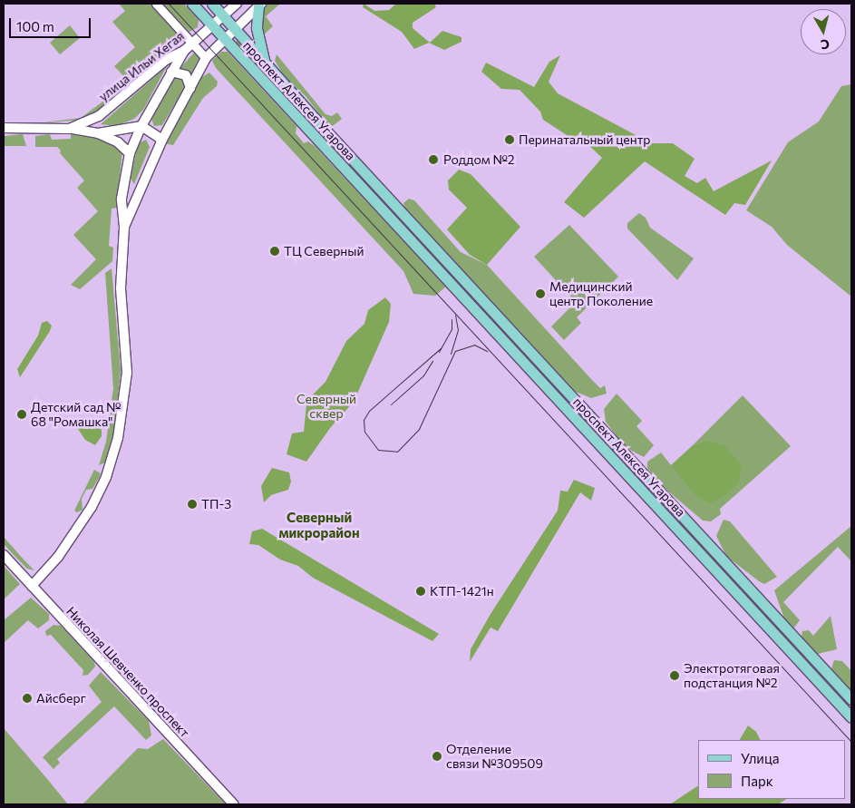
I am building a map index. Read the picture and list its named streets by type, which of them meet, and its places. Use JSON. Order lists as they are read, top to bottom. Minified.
{"streets":{"main road":["улица Ильи Хегая","проспект Алексея Угарова","Николая Шевченко проспект"]},"crossings":[["улица Ильи Хегая","проспект Алексея Угарова"]],"districts":["Северный микрорайон"],"parks":["Северный сквер"],"places":["Перинатальный центр","Роддом №2","ТЦ Северный","Медицинский центр Поколение","Детский сад № 68 \"Ромашка\"","ТП-3","КТП-1421н","Электротяговая подстанция №2","Айсберг","Отделение связи №309509"],"legend":["Улица","Парк"],"scale_bar":"100 m","north":"bottom"}
